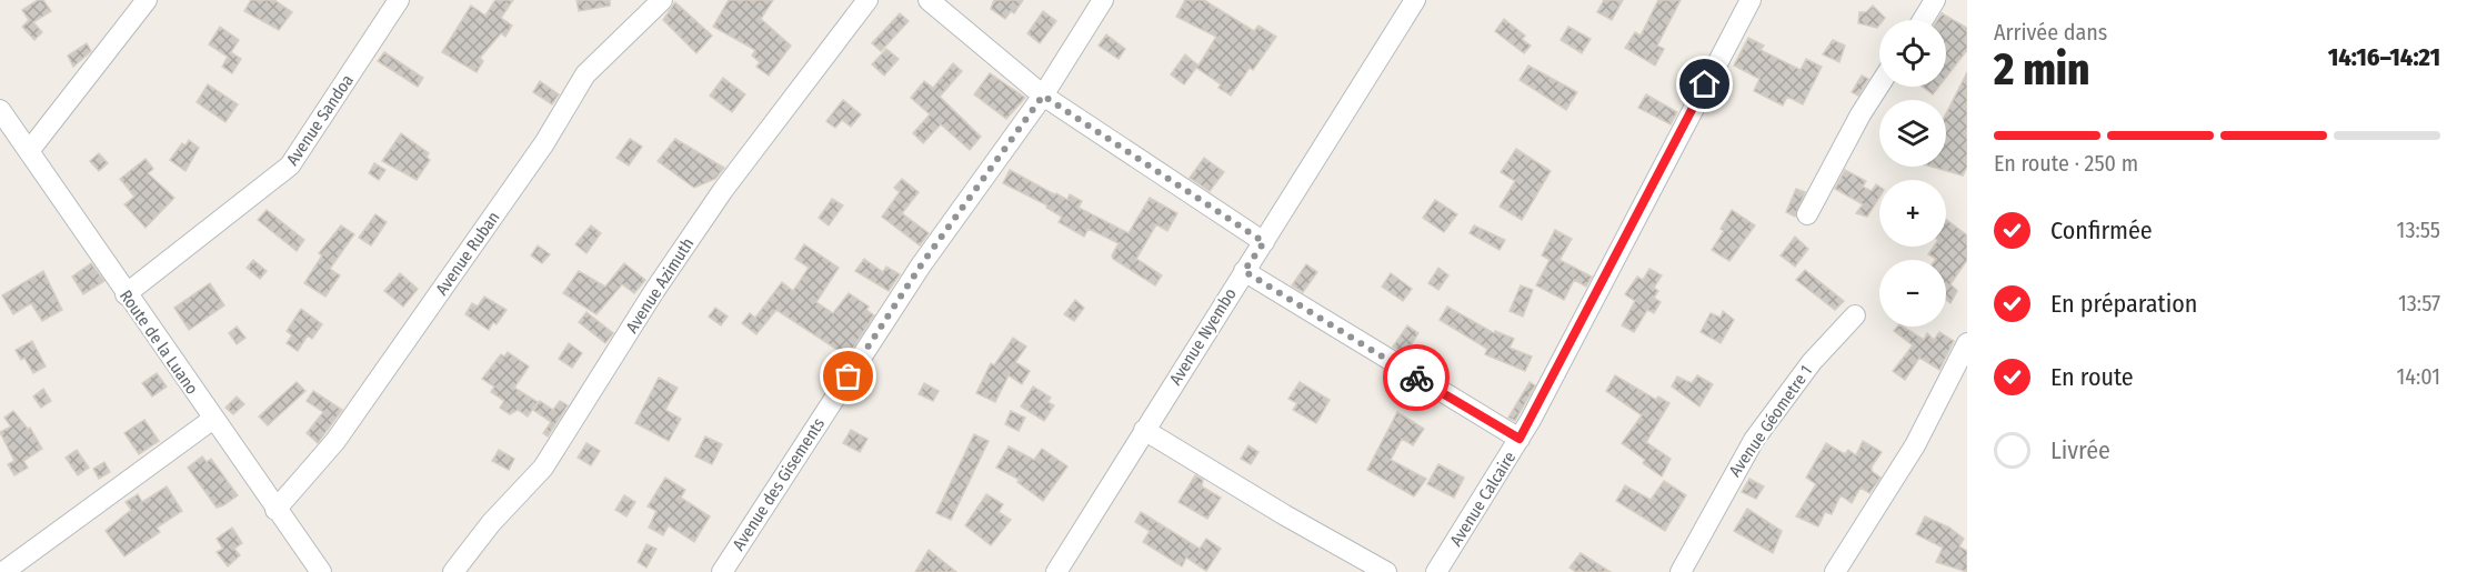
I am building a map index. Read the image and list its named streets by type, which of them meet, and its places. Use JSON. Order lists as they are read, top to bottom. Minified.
{"streets":{"street":["Avenue Sandoa","Avenue Ruban","Avenue Azimuth","Avenue Nyembo","Route de la Luano","Avenue Géometre 1","Avenue des Gisements","Avenue Calcaire"]},"crossings":[["Avenue Sandoa","Route de la Luano"],["Avenue Ruban","Route de la Luano"]],"page":{"heading":["2 min","Arrivée dans","14:16–14:21"],"map_buttons":["+","−"],"bar":"En route · 250 m","list":[["Confirmée","13:55"],["En préparation","13:57"],["En route","14:01"],"Livrée"]}}
